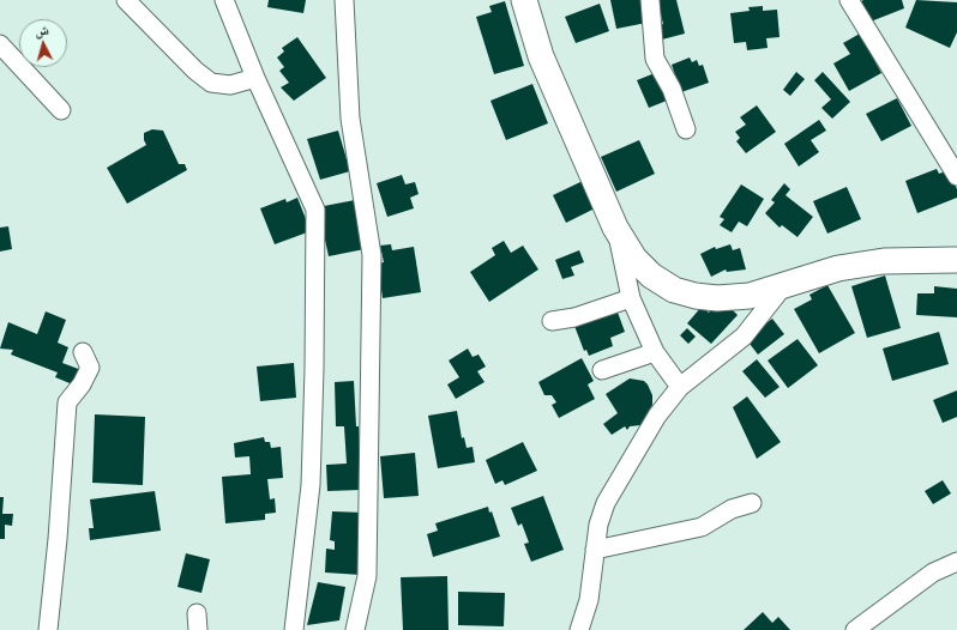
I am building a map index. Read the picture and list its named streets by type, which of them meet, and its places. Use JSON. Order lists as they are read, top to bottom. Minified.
{"north":"top"}
